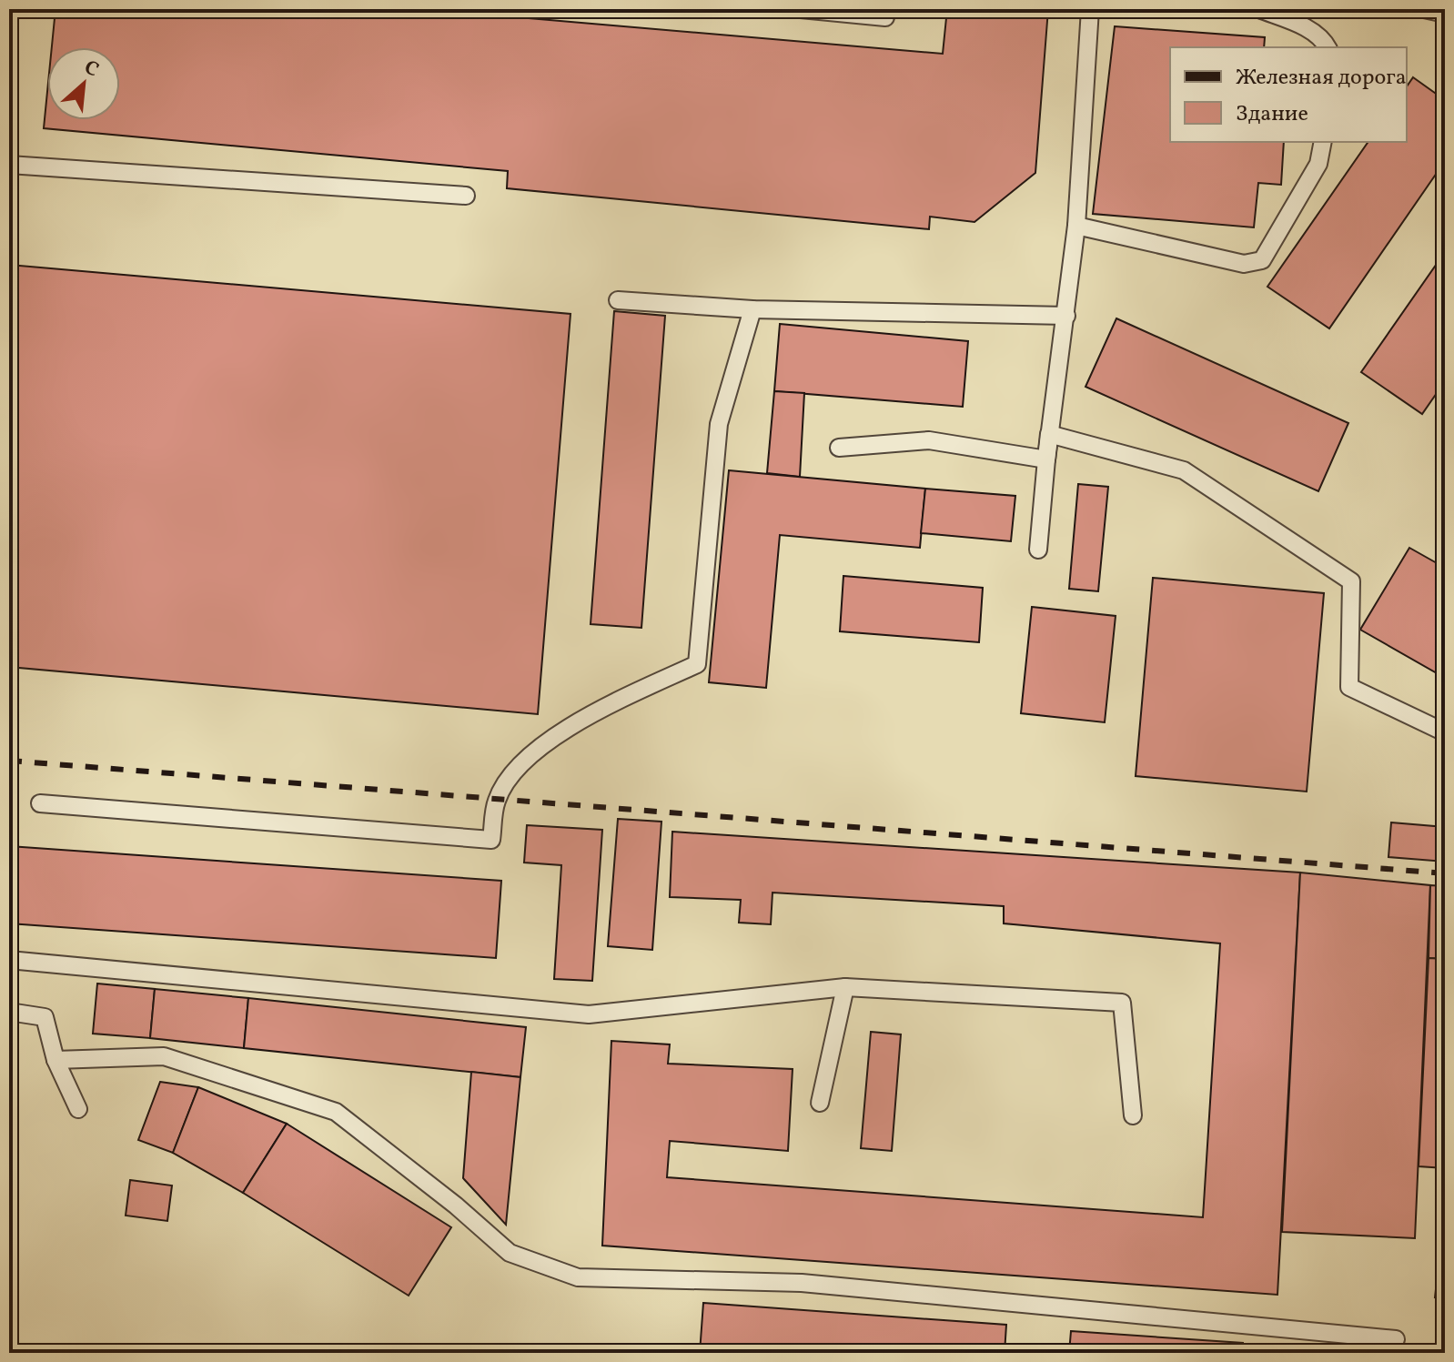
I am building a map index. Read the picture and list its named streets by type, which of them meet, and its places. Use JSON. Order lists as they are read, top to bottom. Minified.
{"legend":["Железная дорога","Здание"],"north":"top right"}
